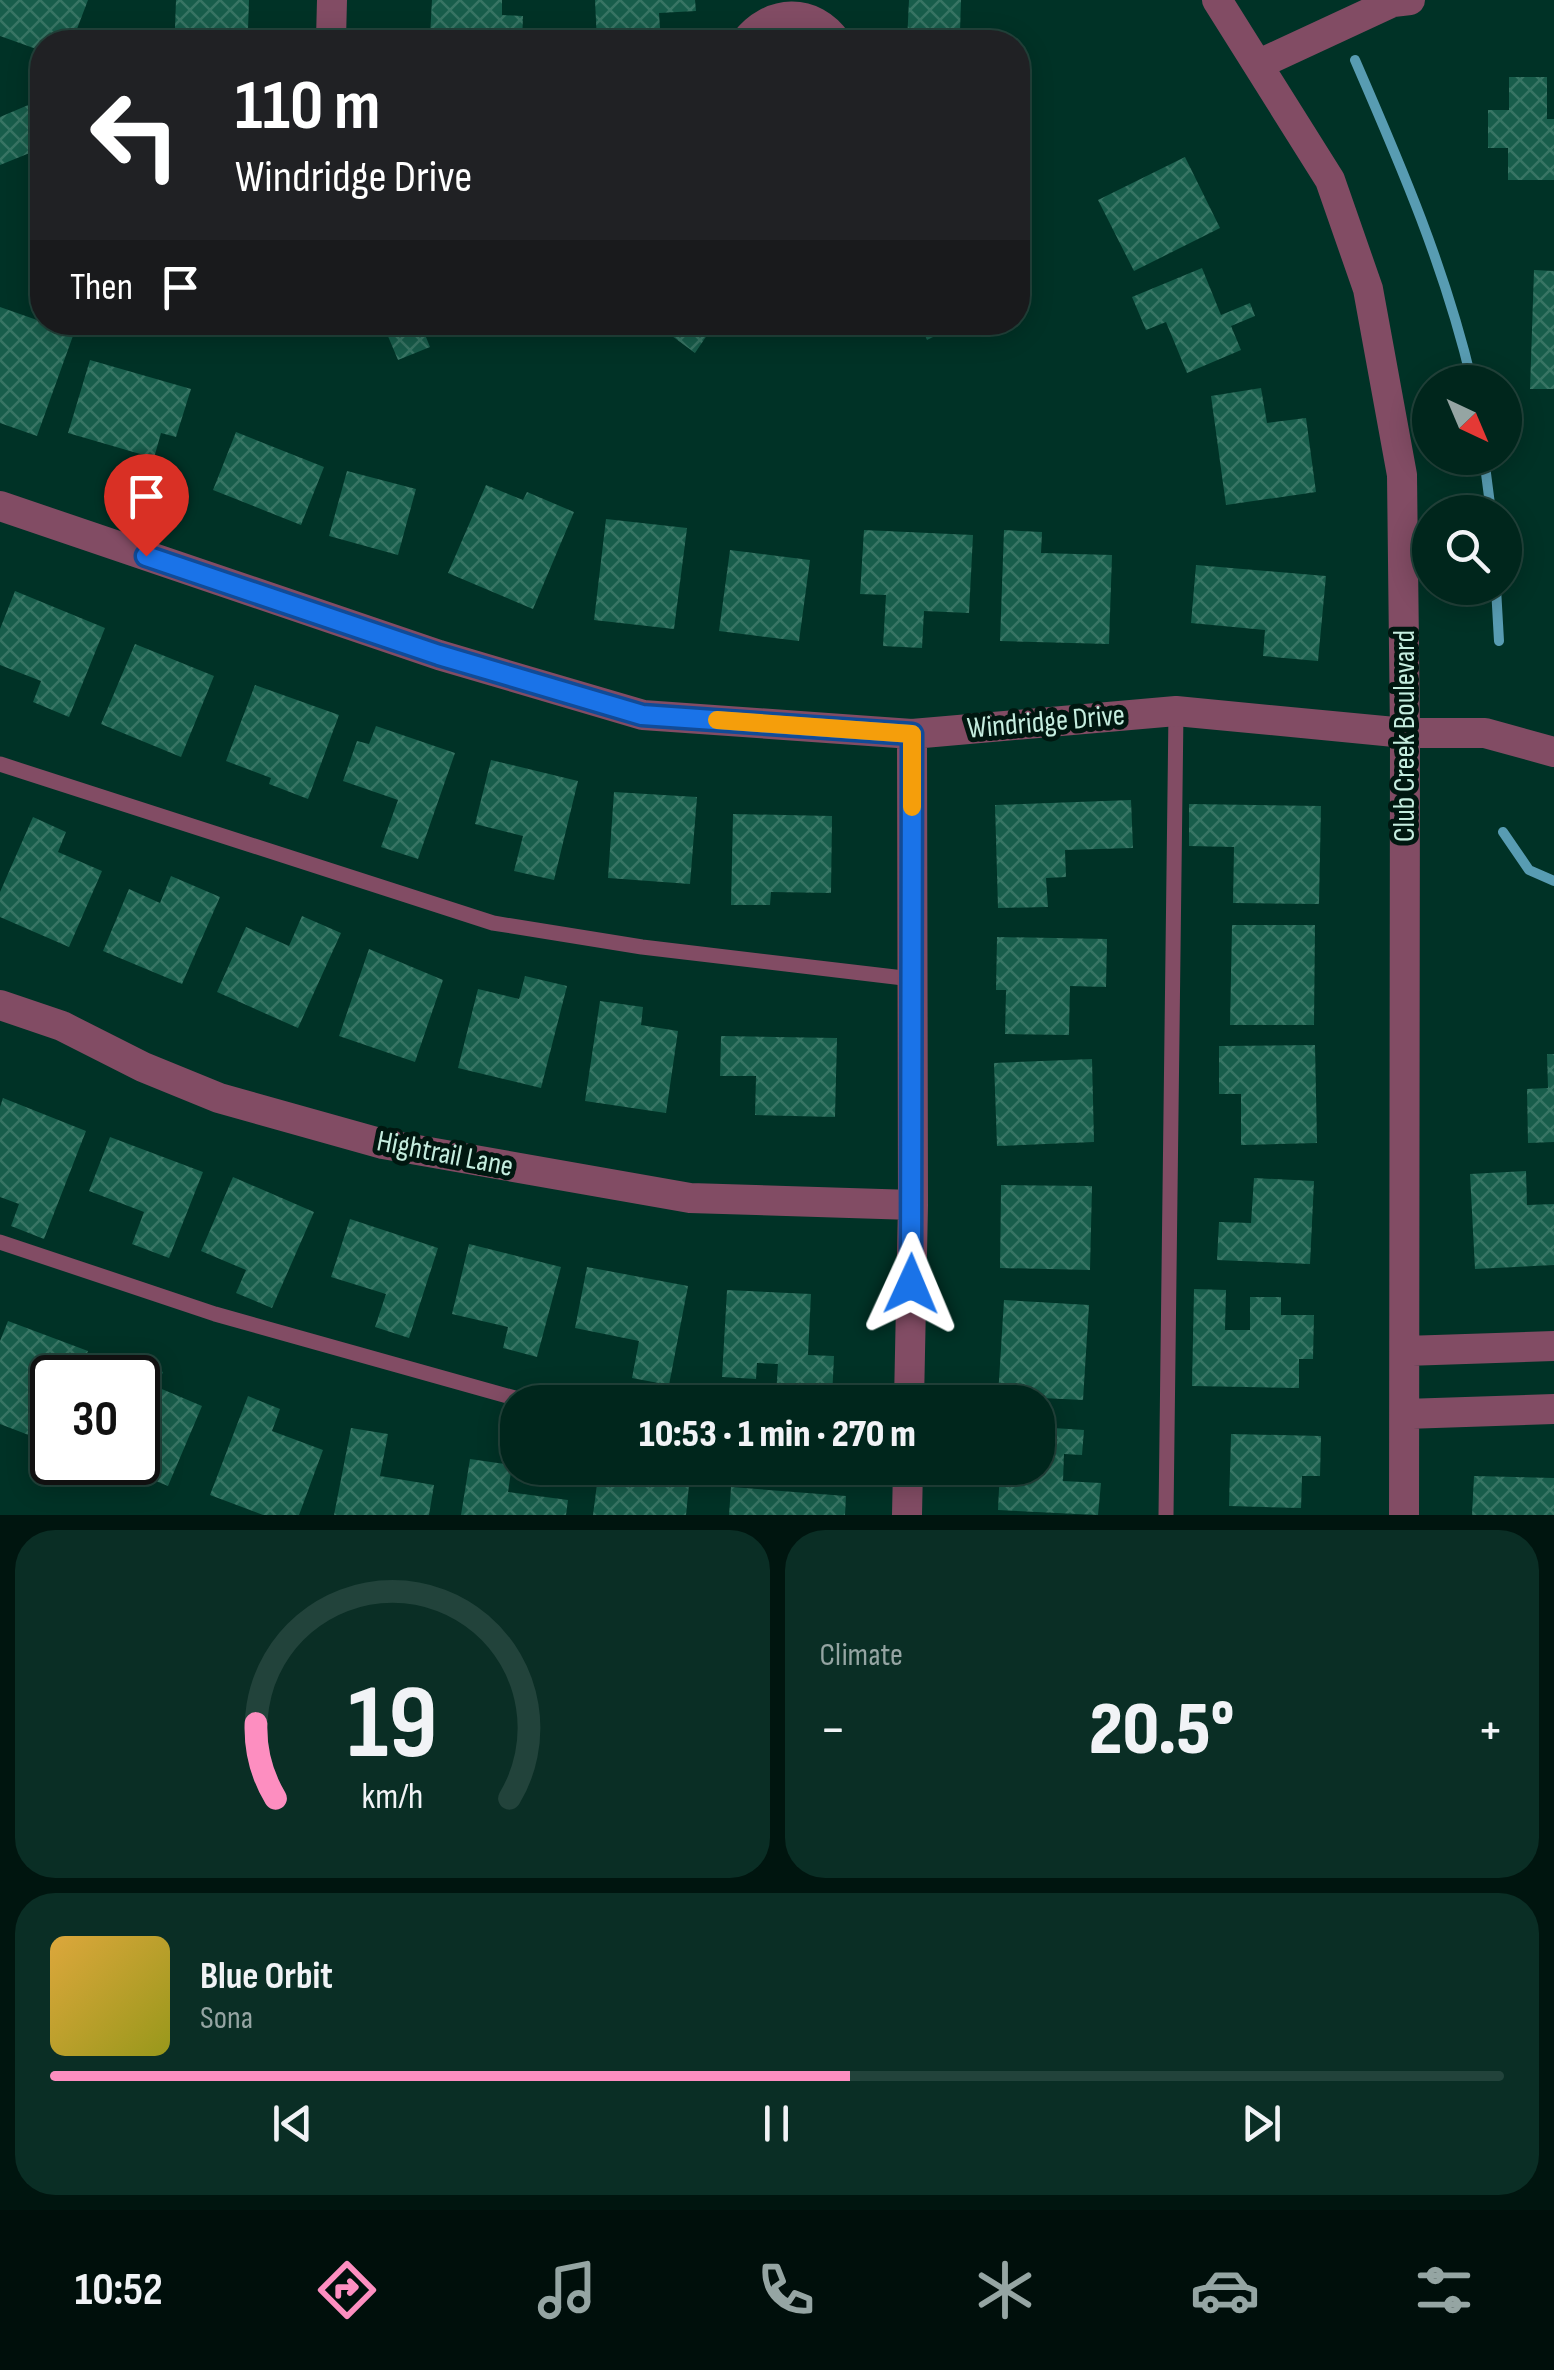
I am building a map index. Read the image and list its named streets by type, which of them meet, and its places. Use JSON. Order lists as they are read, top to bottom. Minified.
{"streets":{"street":["Windridge Drive","Club Creek Boulevard","Hightrail Lane"]},"crossings":[["Windridge Drive","Club Creek Boulevard"]],"north":"bottom right","page":{"turn":["110 m","Windridge Drive"],"then":"Then","limit":"30","trip":"10:53 · 1 min · 270 m","tile":"Climate","heat":["−","20.5°","+"],"song":["Blue Orbit","Sona"],"tabs":"10:52","gauge":["19","km/h"]}}
